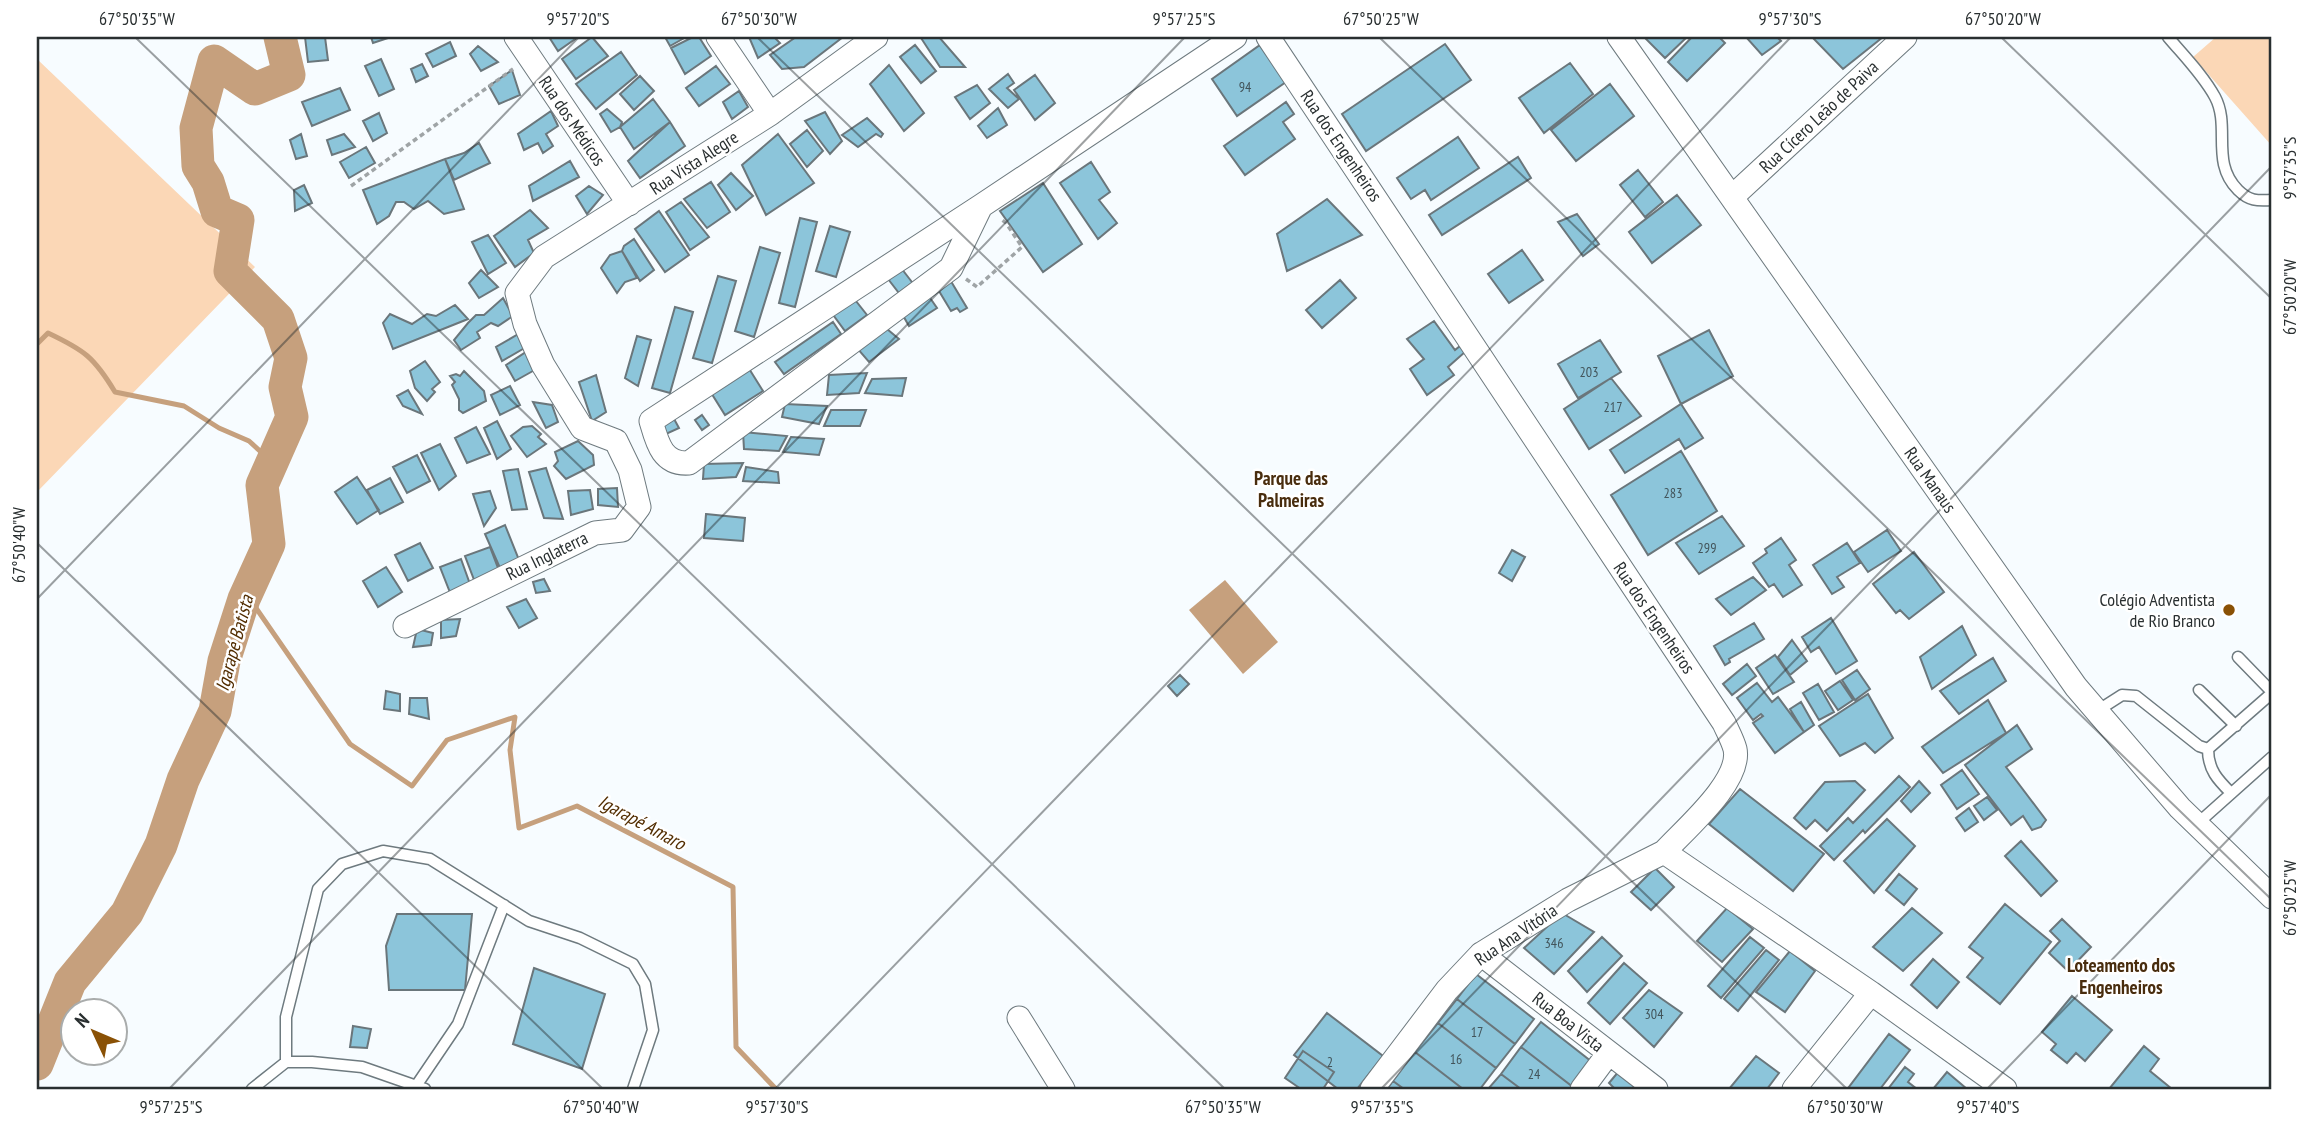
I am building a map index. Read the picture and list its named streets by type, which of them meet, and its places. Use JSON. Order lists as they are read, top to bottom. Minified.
{"streets":{"street":["Rua Cícero Leão de Paiva","Rua dos Médicos","Rua dos Engenheiros","Rua Vista Alegre","Rua Manaus","Rua Inglaterra","Rua Ana Vitória","Rua Boa Vista"]},"crossings":[["Rua Cícero Leão de Paiva","Rua Manaus"],["Rua dos Médicos","Rua Vista Alegre"],["Rua dos Engenheiros","Rua Ana Vitória"],["Rua Vista Alegre","Rua Inglaterra"],["Rua Ana Vitória","Rua Boa Vista"]],"districts":["Parque das Palmeiras","Loteamento dos Engenheiros"],"water":["Igarapé Batista","Igarapé Amaro"],"places":["Colégio Adventista de Rio Branco"],"house_numbers":["94","203","217","283","299","346","304","17","16","2","24"],"north":"top left","coordinates":["67°50'35\"W","9°57'20\"S","67°50'30\"W","9°57'25\"S","67°50'25\"W","9°57'30\"S","67°50'20\"W","9°57'35\"S","67°50'40\"W","9°57'40\"S"]}
